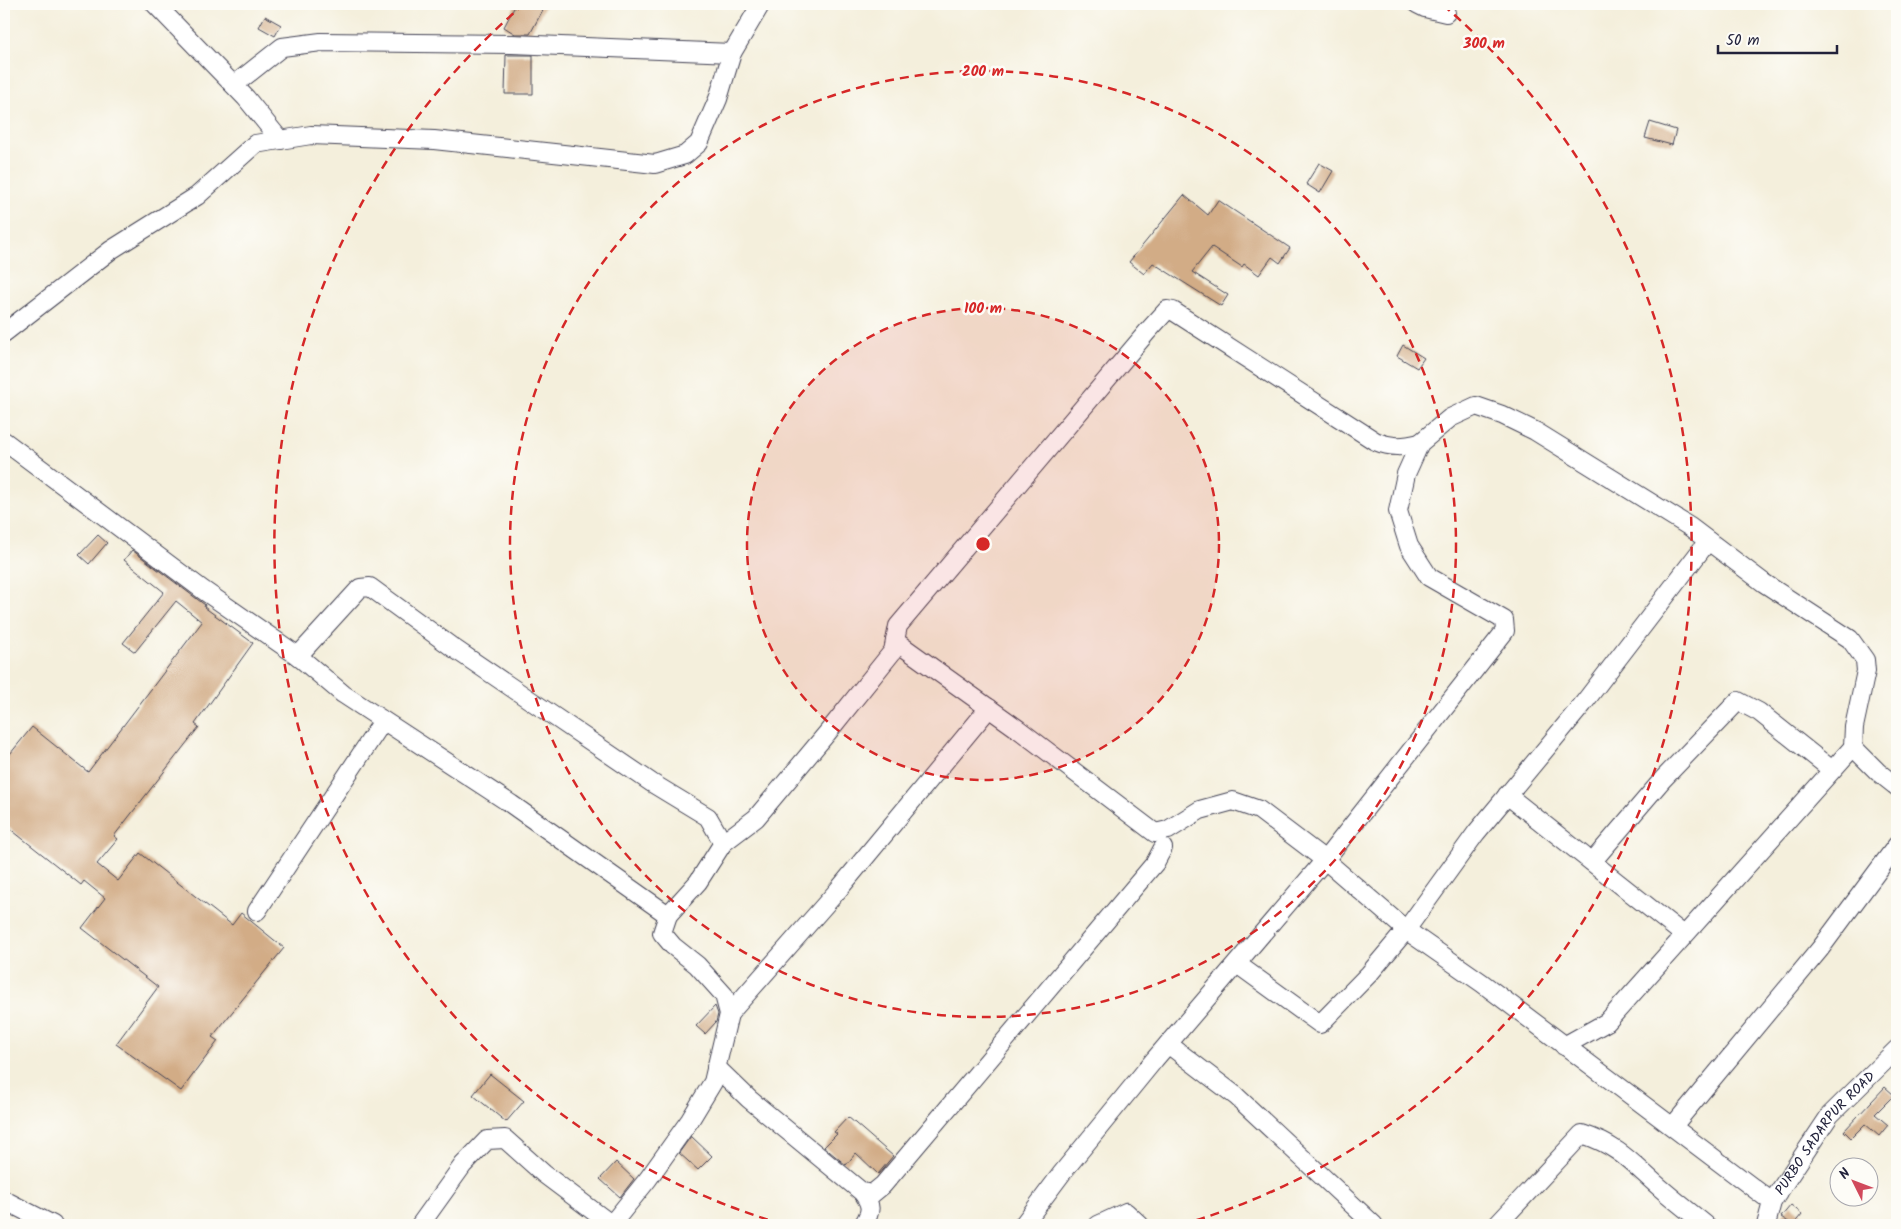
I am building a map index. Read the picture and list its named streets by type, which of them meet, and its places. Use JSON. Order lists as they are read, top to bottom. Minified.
{"streets":{"street":["PURBO SADARPUR ROAD"]},"scale_bar":"50 m","north":"top left","rings":["300 m","200 m","100 m"]}
